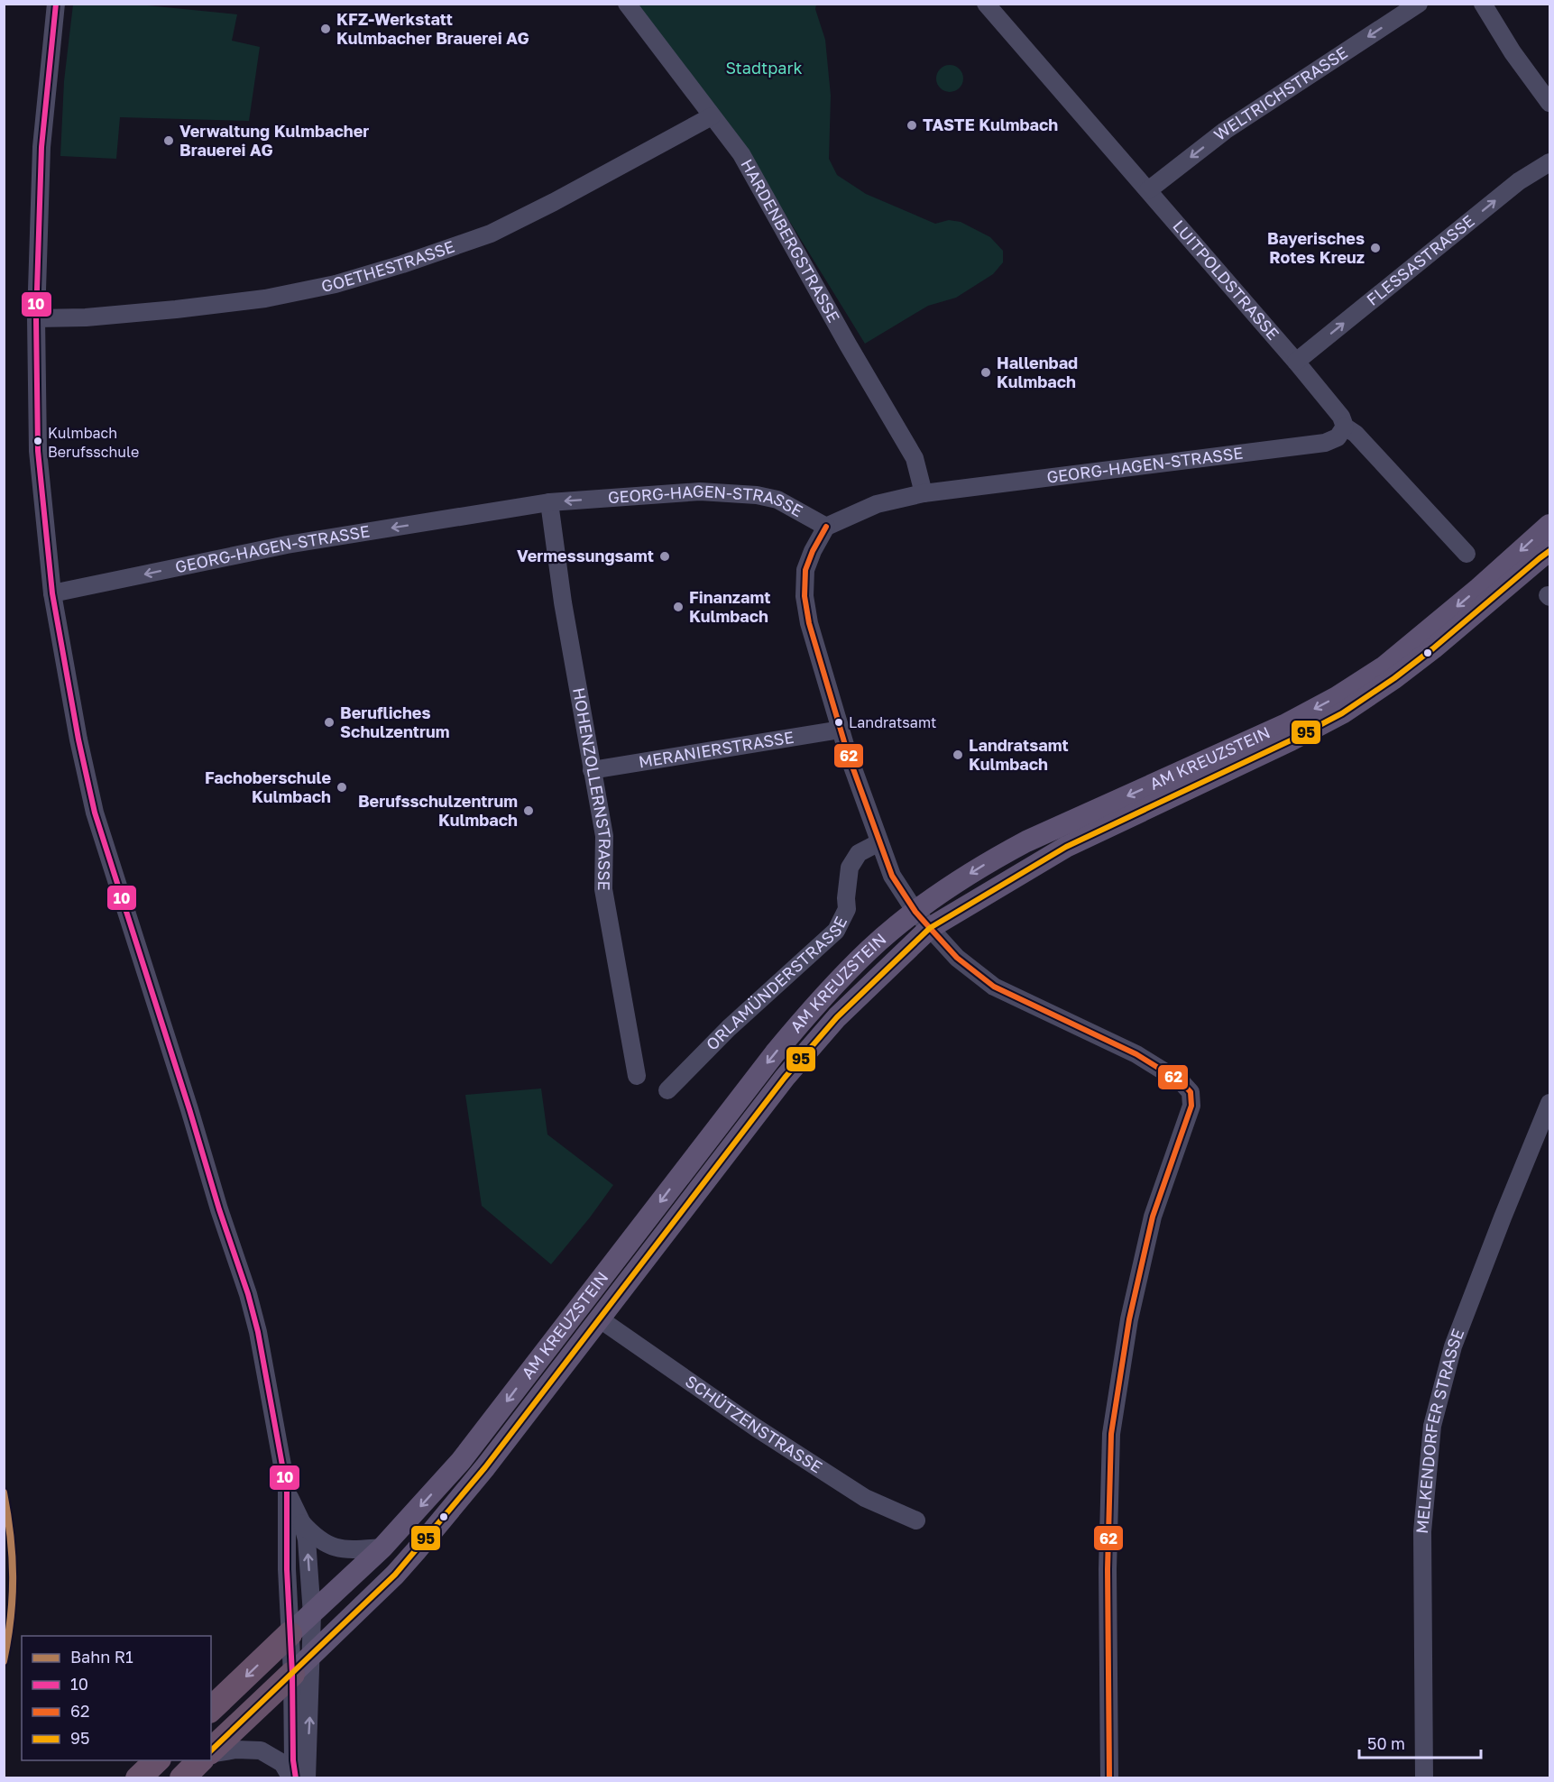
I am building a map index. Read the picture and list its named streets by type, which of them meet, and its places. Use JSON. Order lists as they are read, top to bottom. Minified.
{"streets":{"main road":["AM KREUZSTEIN"],"street":["WELTRICHSTRASSE","HARDENBERGSTRASSE","FLESSASTRASSE","GOETHESTRASSE","LUITPOLDSTRASSE","GEORG-HAGEN-STRASSE","MERANIERSTRASSE","HOHENZOLLERNSTRASSE","ORLAMÜNDERSTRASSE","SCHÜTZENSTRASSE","MELKENDORFER STRASSE"]},"crossings":[["WELTRICHSTRASSE","LUITPOLDSTRASSE"],["HARDENBERGSTRASSE","GOETHESTRASSE"],["HARDENBERGSTRASSE","GEORG-HAGEN-STRASSE"],["FLESSASTRASSE","LUITPOLDSTRASSE"],["LUITPOLDSTRASSE","GEORG-HAGEN-STRASSE"],["GEORG-HAGEN-STRASSE","HOHENZOLLERNSTRASSE"],["MERANIERSTRASSE","HOHENZOLLERNSTRASSE"],["AM KREUZSTEIN","SCHÜTZENSTRASSE"]],"one_way":["WELTRICHSTRASSE","FLESSASTRASSE","GEORG-HAGEN-STRASSE"],"parks":["Stadtpark"],"places":["KFZ-Werkstatt Kulmbacher Brauerei AG","TASTE Kulmbach","Verwaltung Kulmbacher Brauerei AG","Bayerisches Rotes Kreuz","Hallenbad Kulmbach","Kulmbach Berufsschule","Vermessungsamt","Finanzamt Kulmbach","Berufliches Schulzentrum","Landratsamt","Landratsamt Kulmbach","Fachoberschule Kulmbach","Berufsschulzentrum Kulmbach"],"lines":["transit line 10","transit line 62","transit line 95","rail line R1"],"legend":["Bahn R1","10","62","95"],"scale_bar":"50 m"}
